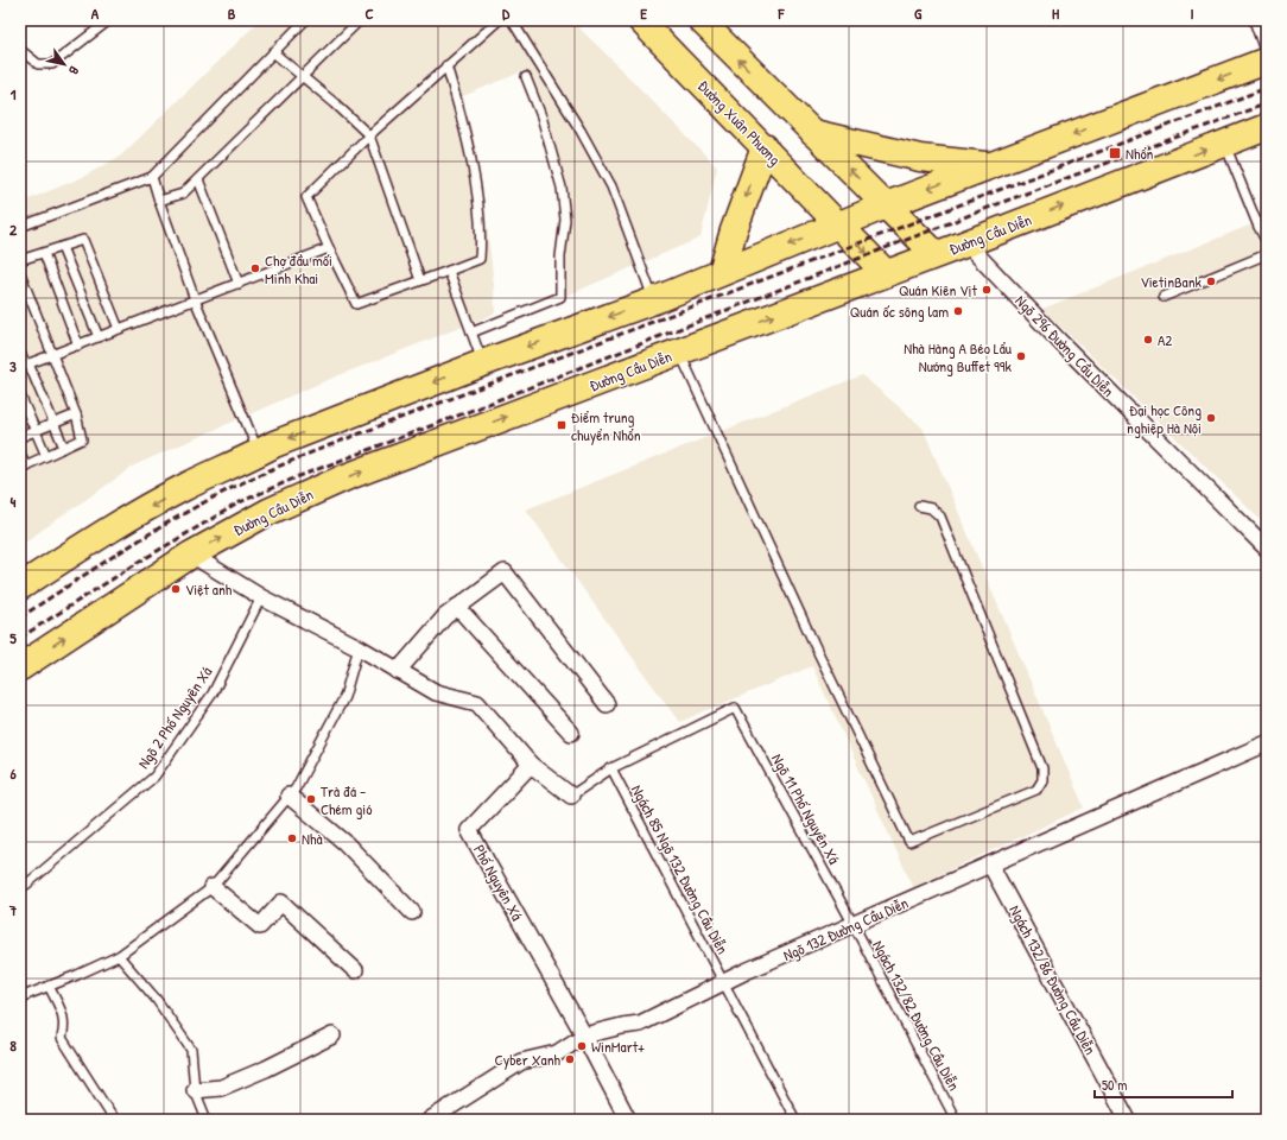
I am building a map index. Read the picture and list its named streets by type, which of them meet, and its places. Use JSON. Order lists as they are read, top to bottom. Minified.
{"streets":{"highway":["Đường Cầu Diễn"],"main road":["Đường Xuân Phương"],"street":["Ngõ 296 Đường Cầu Diễn","Phố Nguyên Xá","Ngõ 132 Đường Cầu Diễn","Ngách 132/86 Đường Cầu Diễn"],"lane":["Ngõ 2 Phố Nguyên Xá","Ngõ 11 Phố Nguyên Xá","Ngách 85 Ngõ 132 Đường Cầu Diễn","Ngách 132/82 Đường Cầu Diễn"]},"crossings":[["Đường Cầu Diễn","Ngõ 296 Đường Cầu Diễn"],["Ngõ 11 Phố Nguyên Xá","Ngách 85 Ngõ 132 Đường Cầu Diễn"],["Ngõ 11 Phố Nguyên Xá","Ngõ 132 Đường Cầu Diễn"],["Ngõ 11 Phố Nguyên Xá","Ngách 132/82 Đường Cầu Diễn"],["Ngách 85 Ngõ 132 Đường Cầu Diễn","Ngõ 132 Đường Cầu Diễn"],["Phố Nguyên Xá","Ngõ 132 Đường Cầu Diễn"],["Ngõ 132 Đường Cầu Diễn","Ngách 132/86 Đường Cầu Diễn"],["Ngõ 132 Đường Cầu Diễn","Ngách 132/82 Đường Cầu Diễn"]],"places":{"transit":["Nhổn","Điểm trung chuyển Nhổn"],"other":["Chợ đầu mối Minh Khai","VietinBank","Quán Kiên Vịt","Quán ốc sông lam","A2","Nhà Hàng A Béo Lẩu Nướng Buffet 99k","Đại học Công nghiệp Hà Nội","Việt anh","Trà đá - Chém gió","Nhà","WinMart+","Cyber Xanh"]},"scale_bar":"50 m","north":"bottom right","grid":{"columns":["A","B","C","D","E","F","G","H","I"],"rows":["1","2","3","4","5","6","7","8"]}}
